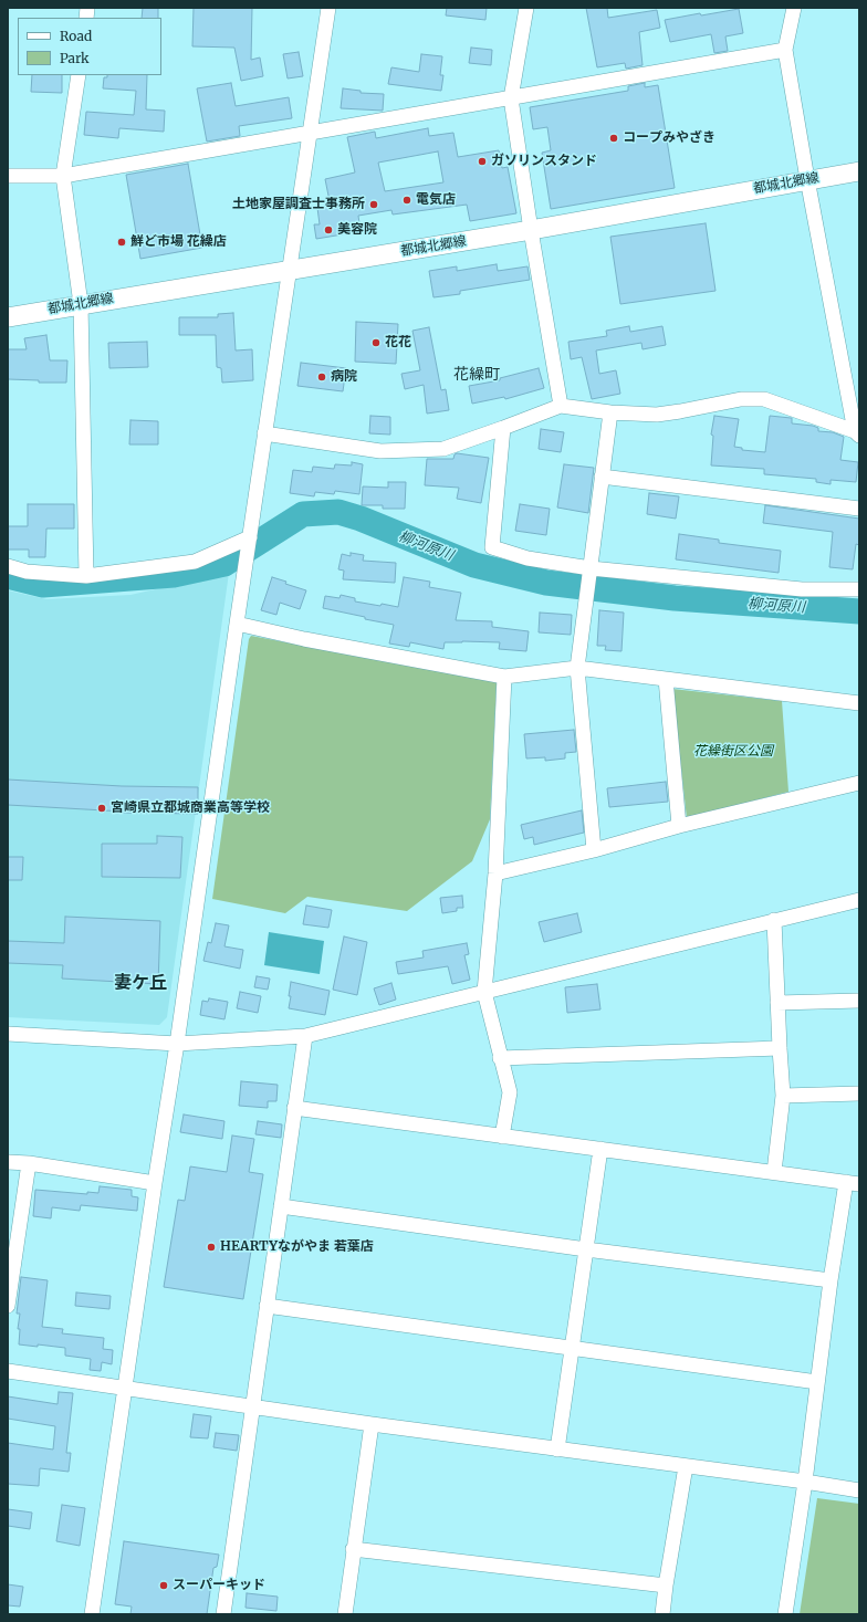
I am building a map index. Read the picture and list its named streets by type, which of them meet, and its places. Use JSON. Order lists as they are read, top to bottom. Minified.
{"streets":{"main road":["都城北郷線"]},"districts":["花繰町","妻ケ丘"],"water":["柳河原川"],"parks":["花繰街区公園"],"places":["コープみやざき","ガソリンスタンド","電気店","土地家屋調査士事務所","美容院","鮮ど市場 花繰店","花花","病院","宮崎県立都城商業高等学校","HEARTYながやま 若葉店","スーパーキッド"],"legend":["Road","Park"]}
